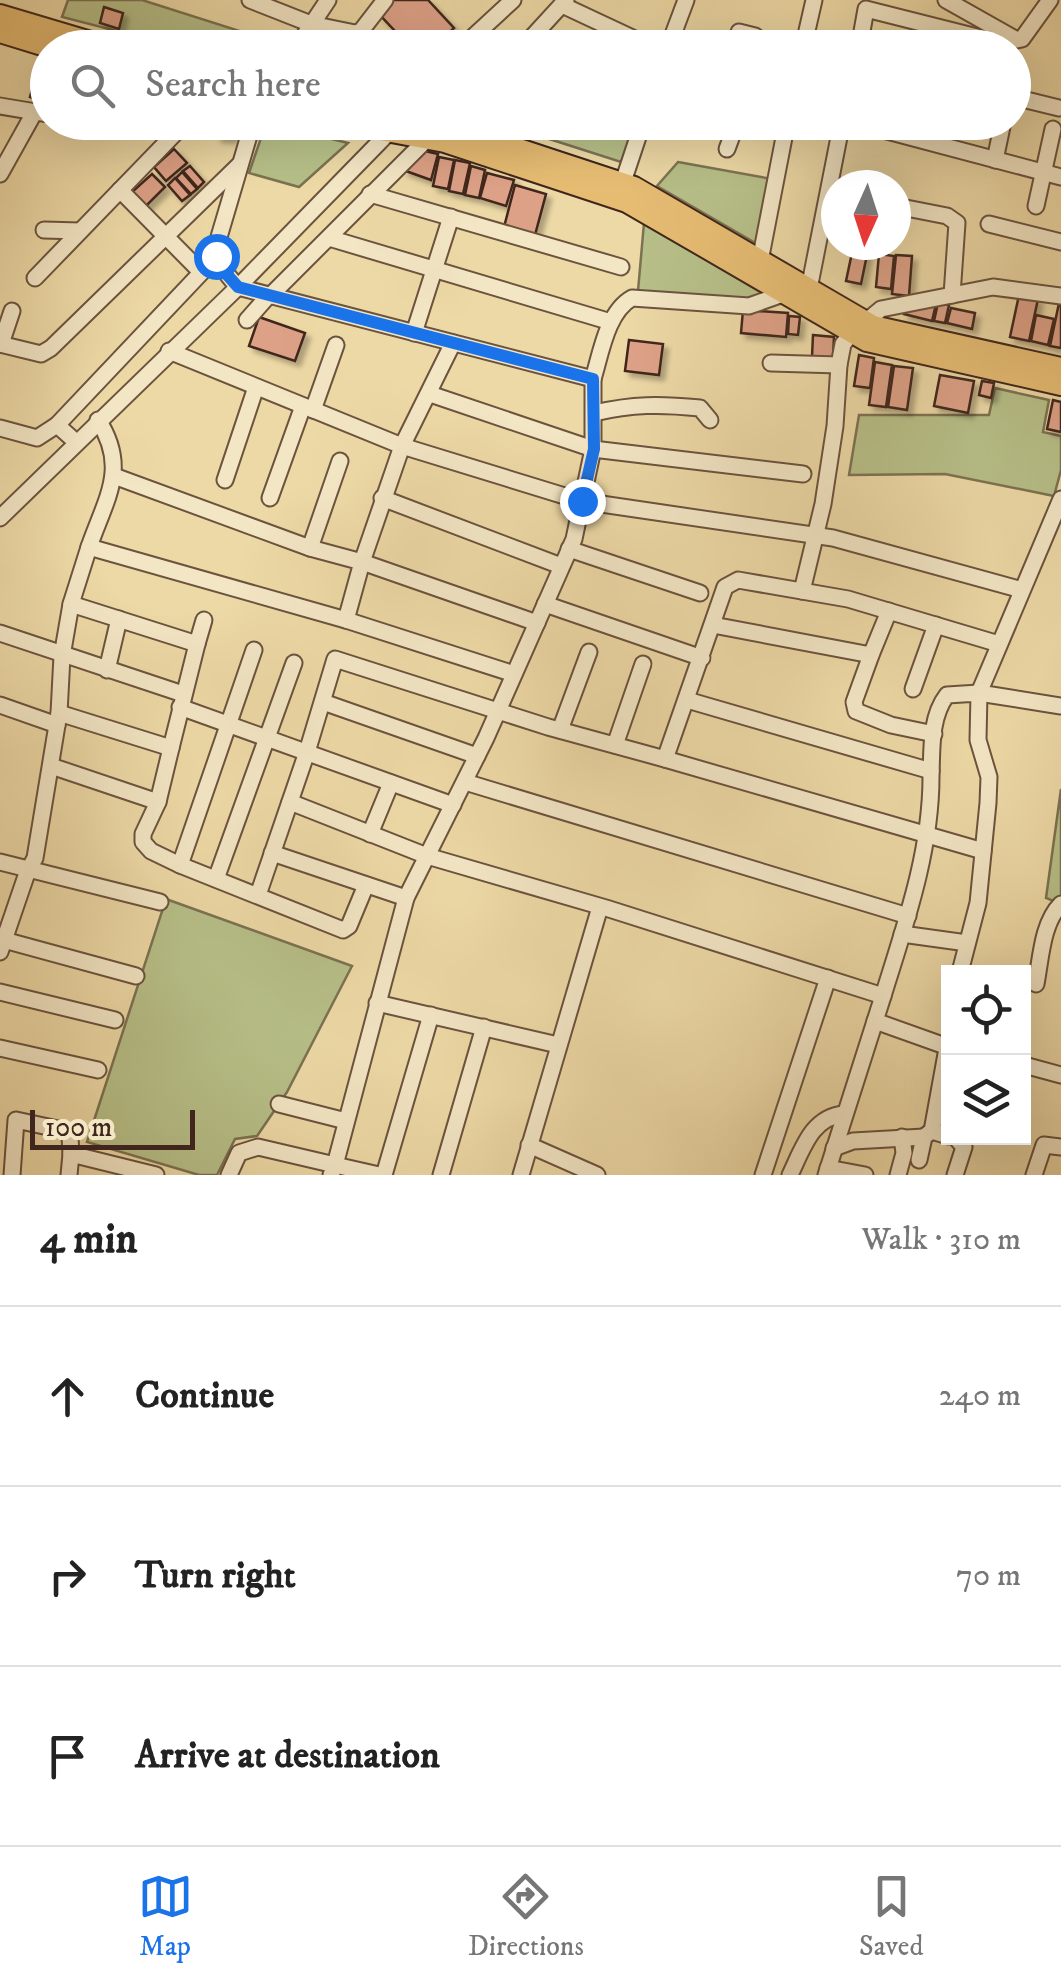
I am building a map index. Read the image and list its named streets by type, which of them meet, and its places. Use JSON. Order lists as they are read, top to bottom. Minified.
{"scale_bar":"100 m","north":"bottom","page":{"search":"Search here","scale":"100 m","heading":["4 min","Walk · 310 m"],"list":[["Continue","240 m"],["Turn right","70 m"],"Arrive at destination"],"nav":["Map","Directions","Saved"]}}
